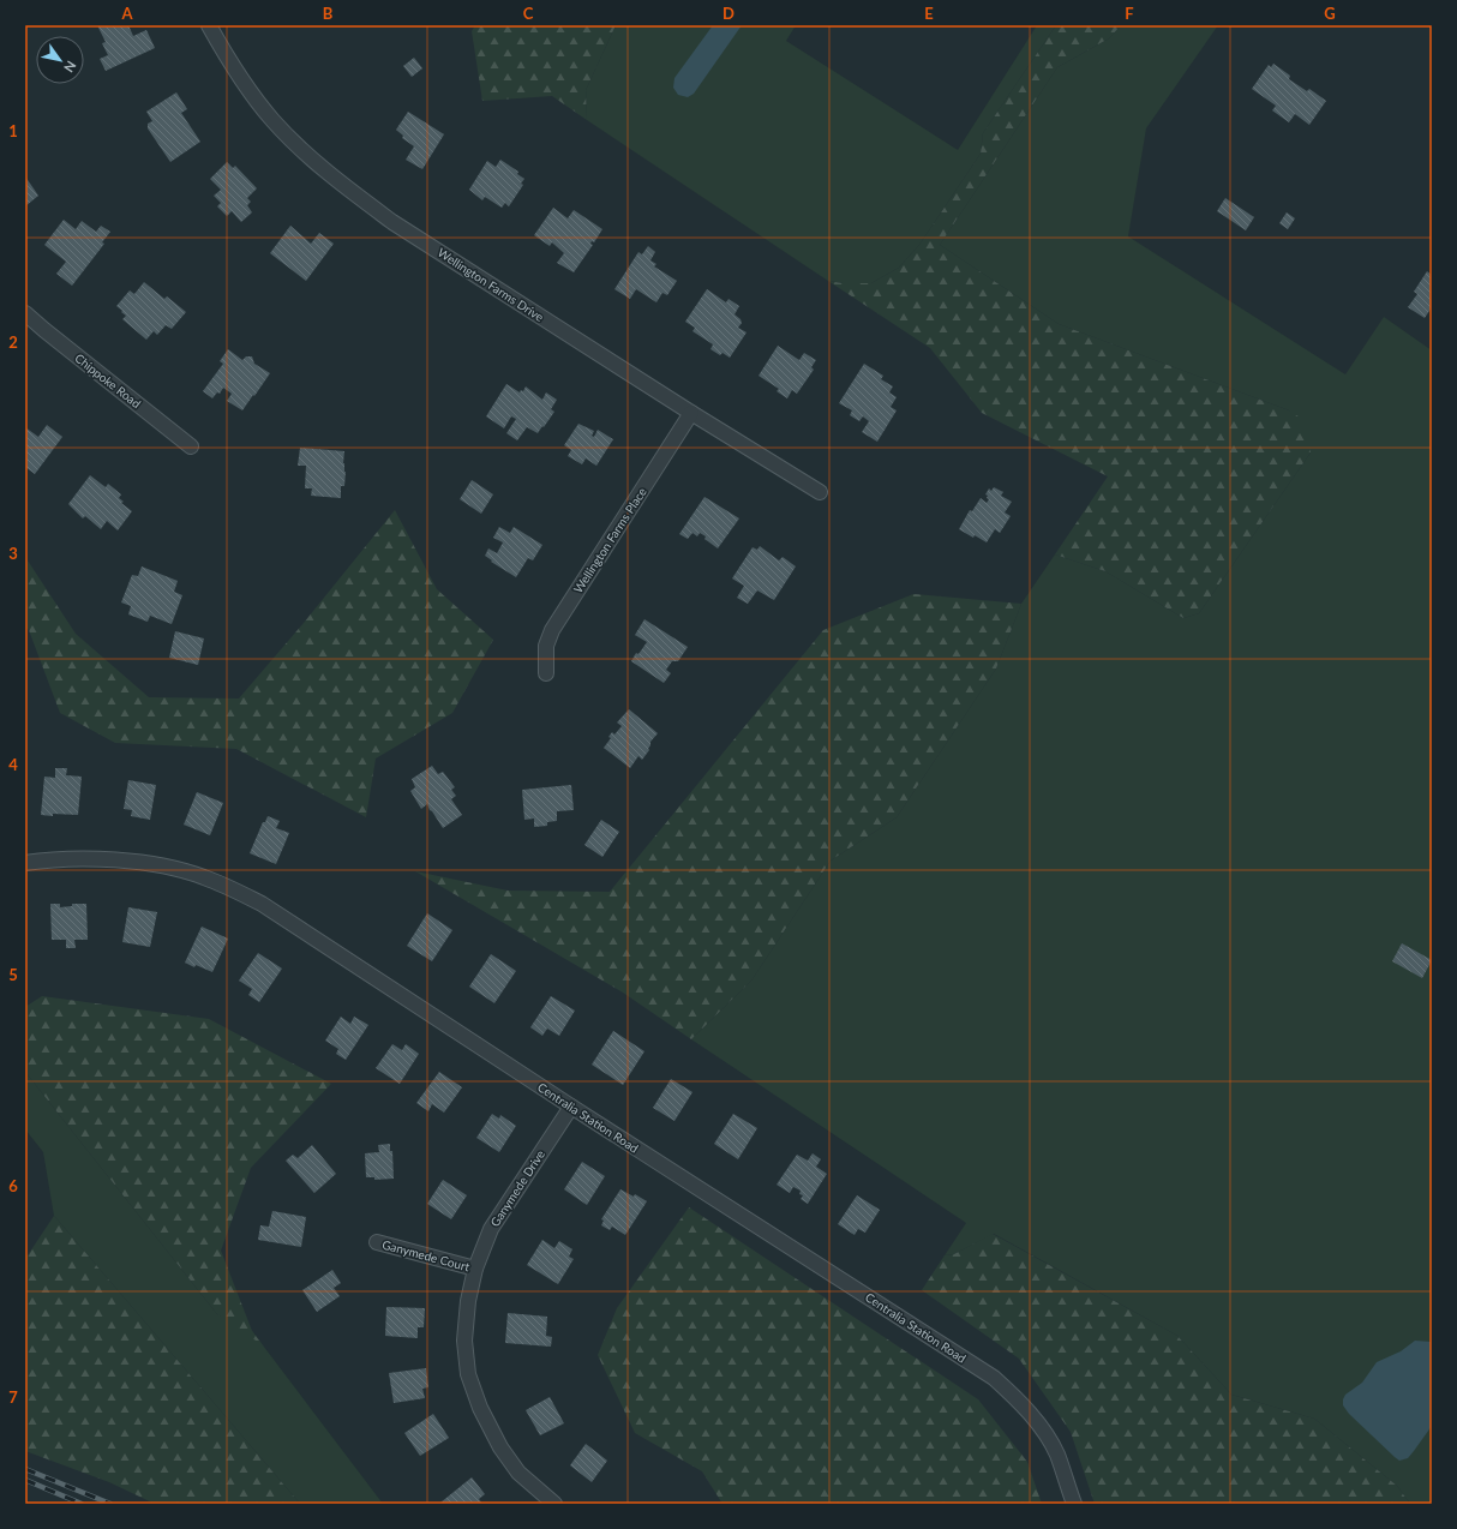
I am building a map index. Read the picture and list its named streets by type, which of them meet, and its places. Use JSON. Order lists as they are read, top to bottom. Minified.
{"streets":{"street":["Wellington Farms Drive","Chippoke Road","Wellington Farms Place","Centralia Station Road","Ganymede Drive","Ganymede Court"]},"crossings":[["Wellington Farms Drive","Wellington Farms Place"],["Centralia Station Road","Ganymede Drive"],["Ganymede Drive","Ganymede Court"]],"north":"bottom right","grid":{"columns":["A","B","C","D","E","F","G"],"rows":["1","2","3","4","5","6","7"]}}
